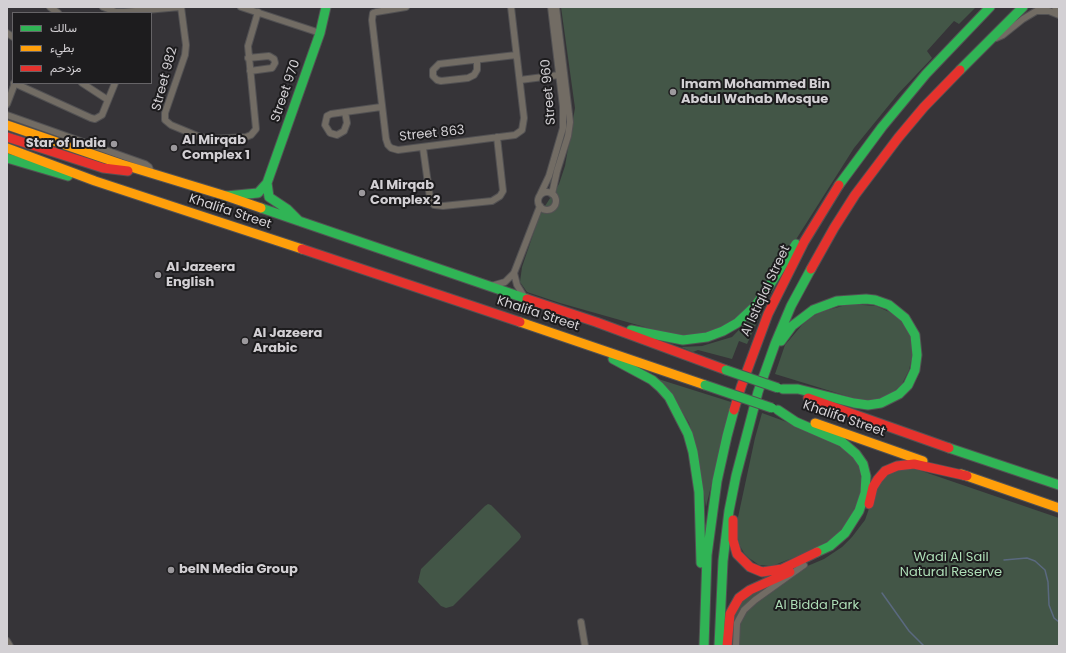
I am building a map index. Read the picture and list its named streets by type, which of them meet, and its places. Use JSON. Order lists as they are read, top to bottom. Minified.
{"streets":{"main road":["Street 970","Khalifa Street","Al Istiqlal Street"],"street":["Street 982","Street 960","Street 863"]},"parks":["Wadi Al Sail Natural Reserve","Al Bidda Park"],"places":["Imam Mohammed Bin Abdul Wahab Mosque","Star of India","Al Mirqab Complex 1","Al Mirqab Complex 2","Al Jazeera English","Al Jazeera Arabic","beIN Media Group"],"legend":["سالك","بطيء","مزدحم"]}
